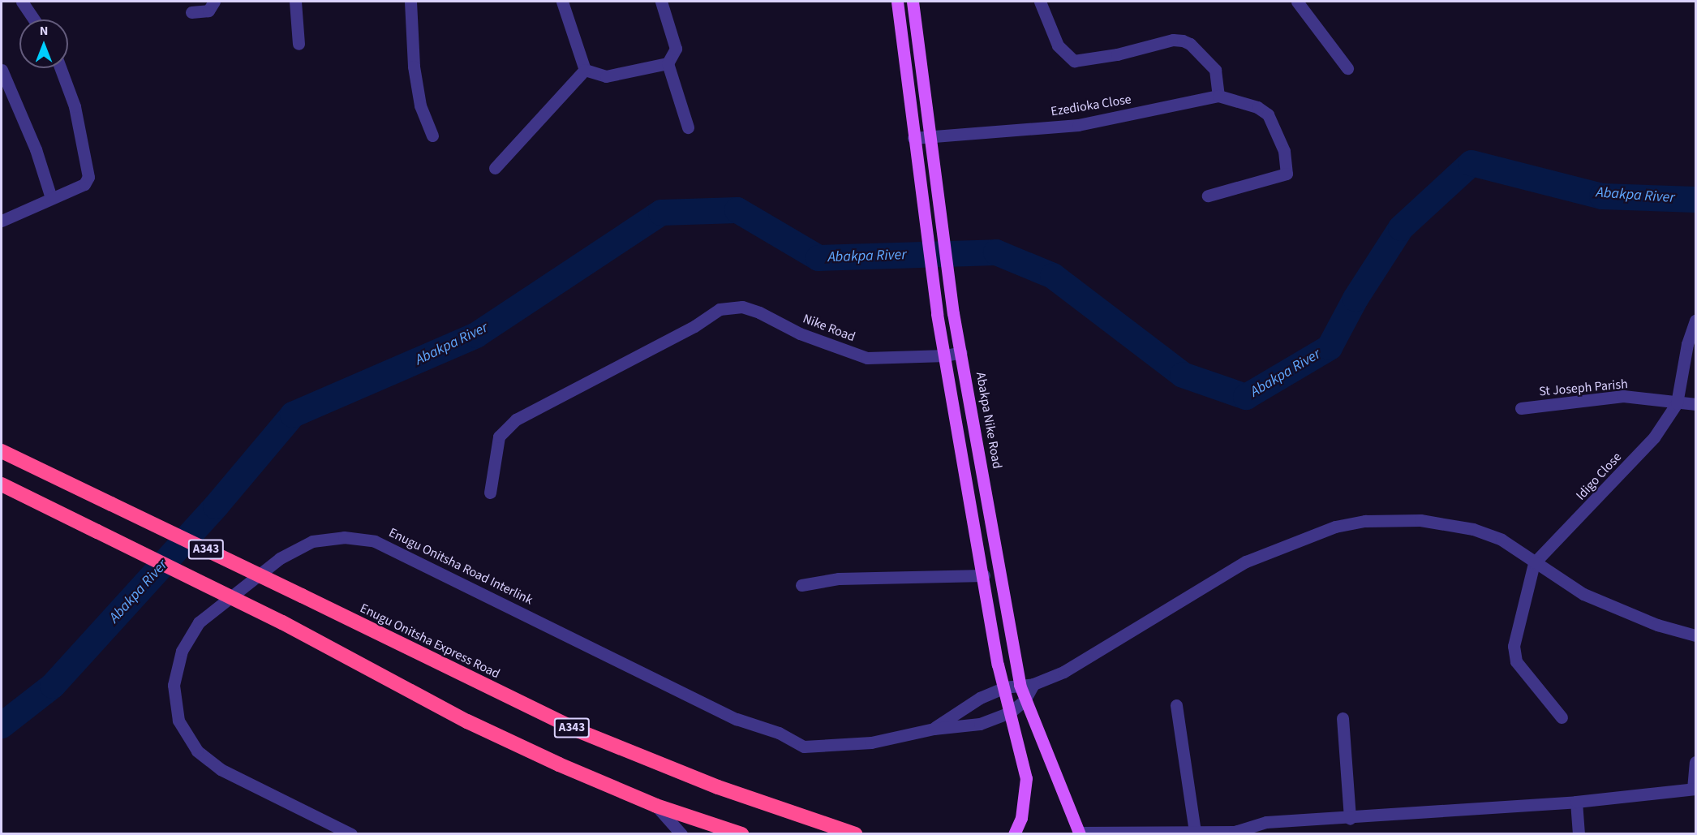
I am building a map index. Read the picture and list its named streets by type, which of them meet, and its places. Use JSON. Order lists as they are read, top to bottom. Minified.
{"streets":{"highway":["A343","Enugu Onitsha Express Road"],"main road":["Abakpa Nike Road"],"street":["Ezedioka Close","Nike Road","St Joseph Parish","Idigo Close","Enugu Onitsha Road Interlink"]},"crossings":[["Ezedioka Close","Abakpa Nike Road"],["Nike Road","Abakpa Nike Road"],["St Joseph Parish","Idigo Close"],["Abakpa Nike Road","Enugu Onitsha Road Interlink"],["Idigo Close","Enugu Onitsha Road Interlink"]],"water":["Abakpa River"],"north":"top"}
